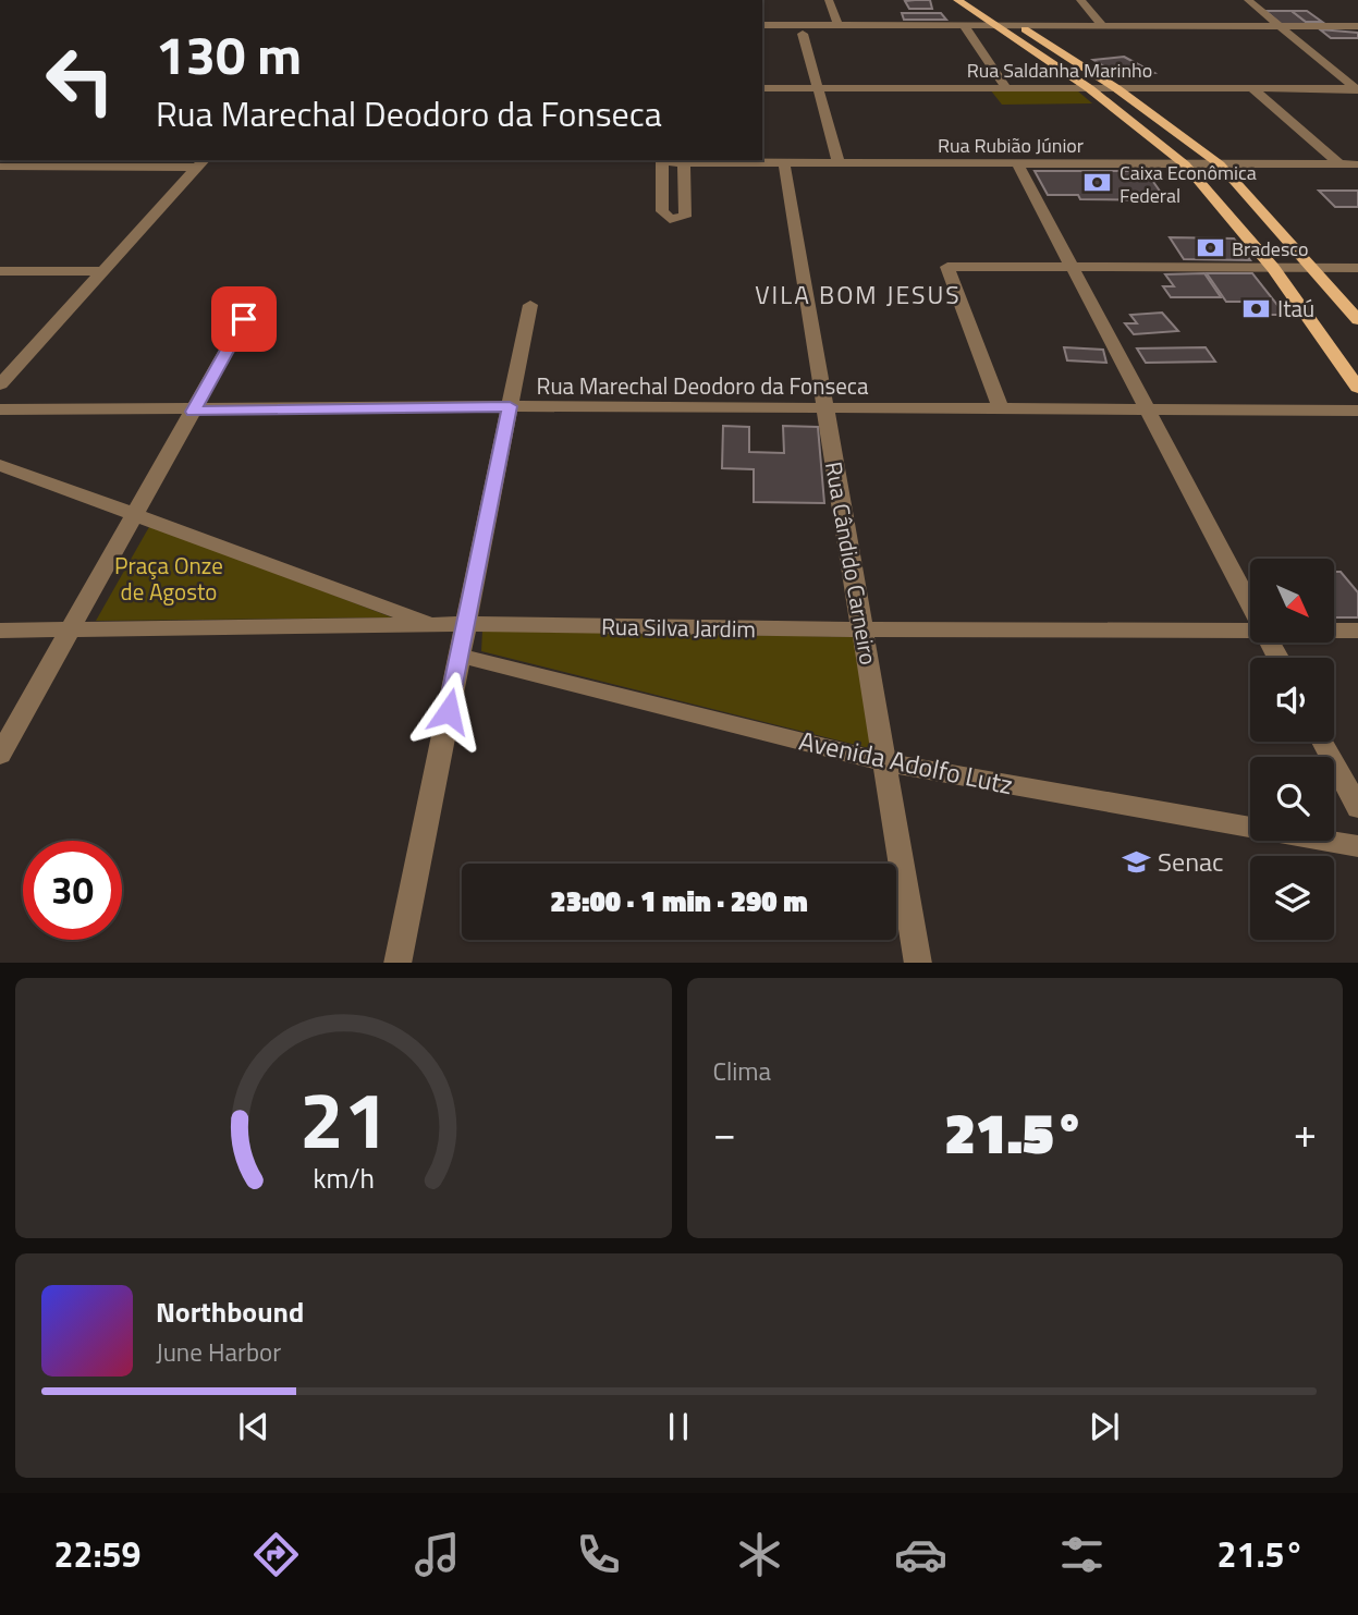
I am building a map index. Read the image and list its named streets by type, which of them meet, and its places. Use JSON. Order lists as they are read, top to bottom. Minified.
{"streets":{"street":["Rua Saldanha Marinho","Rua Rubião Júnior","Rua Marechal Deodoro da Fonseca","Rua Cândido Carneiro","Rua Silva Jardim","Avenida Adolfo Lutz"]},"crossings":[["Rua Rubião Júnior","Rua Cândido Carneiro"],["Rua Marechal Deodoro da Fonseca","Rua Cândido Carneiro"],["Rua Cândido Carneiro","Rua Silva Jardim"],["Rua Cândido Carneiro","Avenida Adolfo Lutz"]],"districts":["VILA BOM JESUS"],"parks":["Praça Onze de Agosto"],"places":{"bank":["Caixa Econômica Federal","Bradesco","Itaú"],"school or university":["Senac"]},"north":"bottom right","page":{"turn":["130 m","Rua Marechal Deodoro da Fonseca"],"limit":"30","trip":"23:00 · 1 min · 290 m","tile":"Clima","heat":["−","21.5°","+"],"song":["Northbound","June Harbor"],"tabs":["22:59","21.5°"],"gauge":["21","km/h"]}}
